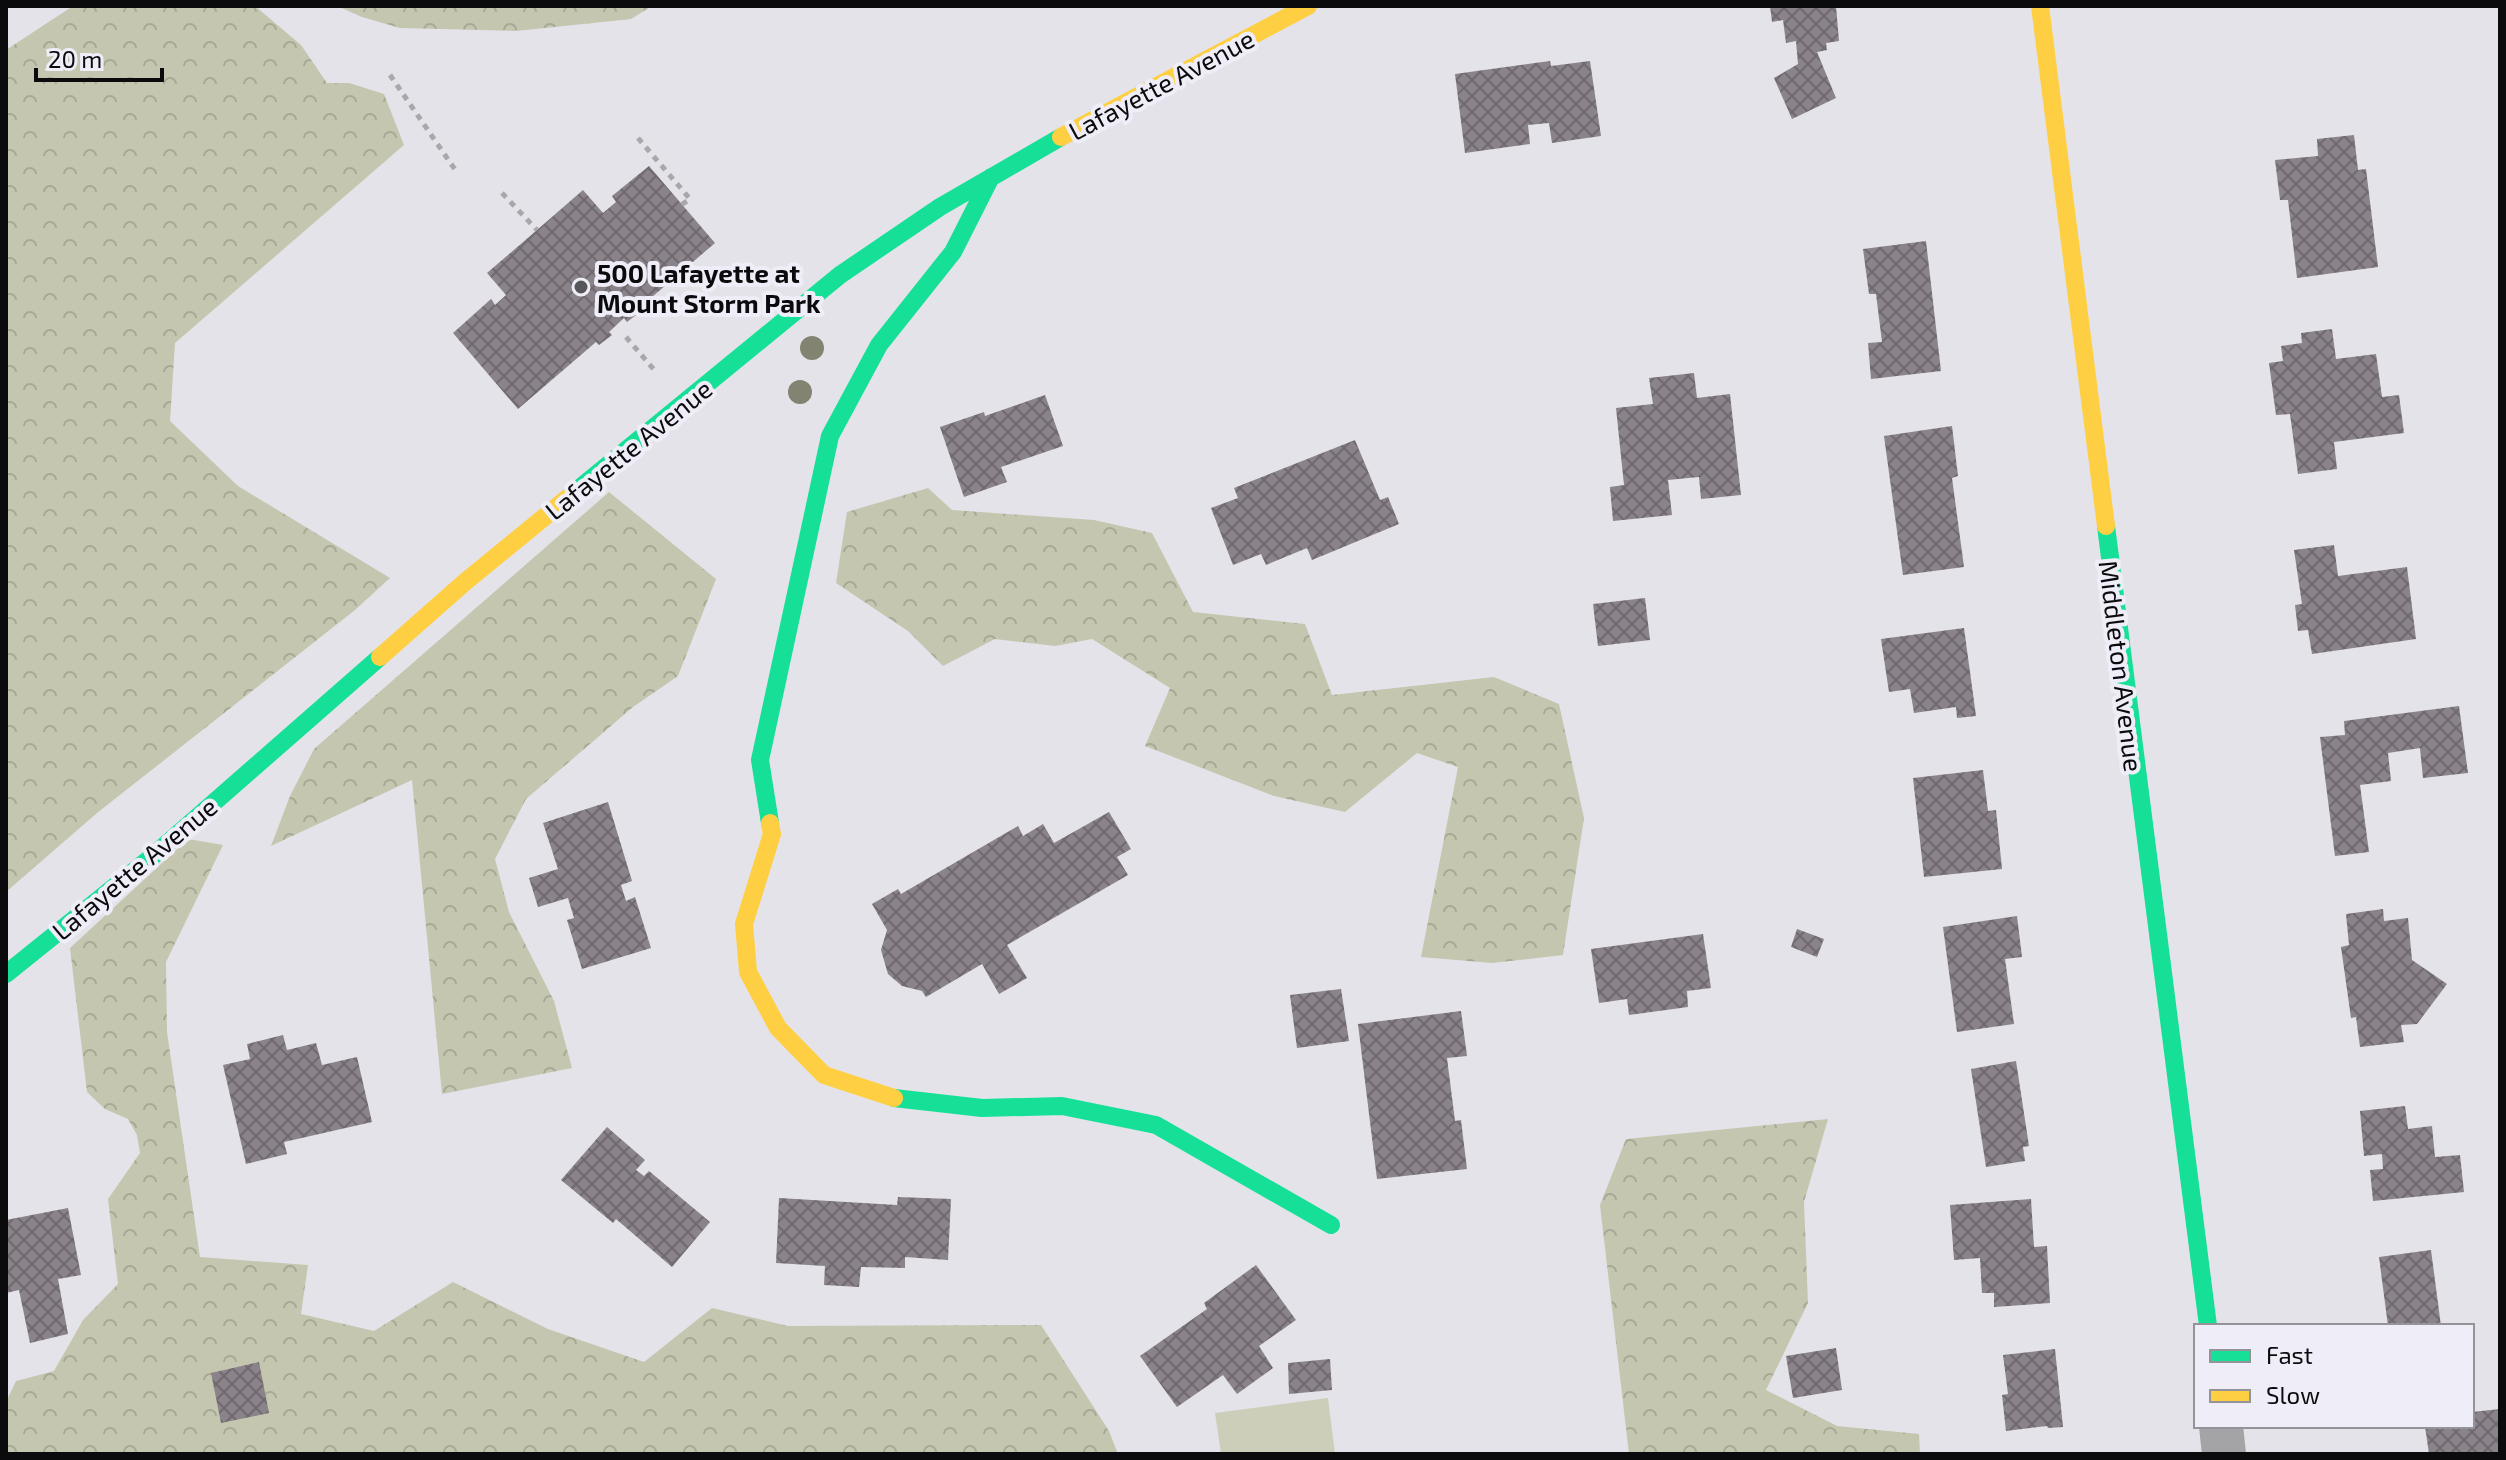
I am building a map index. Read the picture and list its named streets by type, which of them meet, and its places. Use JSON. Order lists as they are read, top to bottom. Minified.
{"streets":{"street":["Lafayette Avenue","Middleton Avenue"]},"places":["500 Lafayette at Mount Storm Park"],"legend":["Fast","Slow"],"scale_bar":"20 m"}
